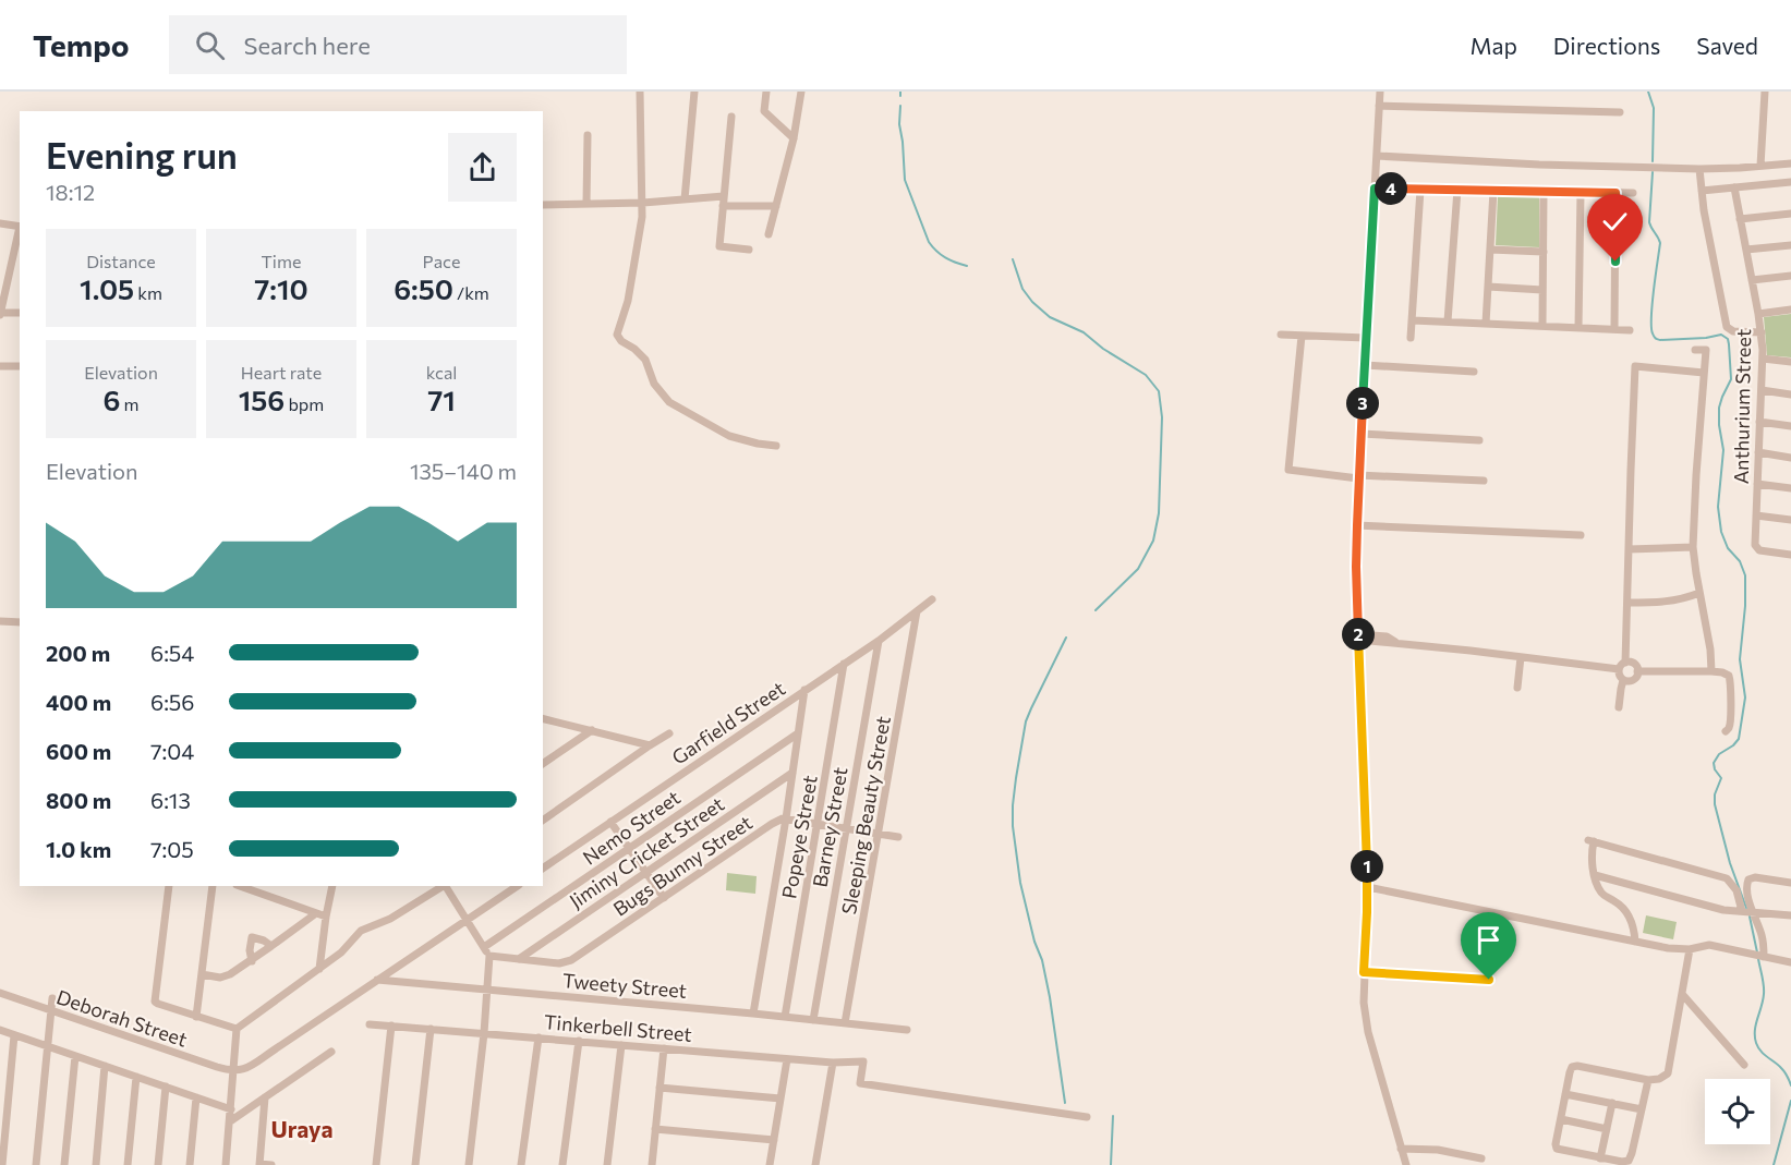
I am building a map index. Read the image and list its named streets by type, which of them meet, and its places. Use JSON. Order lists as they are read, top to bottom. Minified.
{"streets":{"street":["Anthurium Street","Garfield Street","Sleeping Beauty Street","Nemo Street","Barney Street","Popeye Street","Jiminy Cricket Street","Bugs Bunny Street","Tweety Street","Deborah Street","Tinkerbell Street"]},"crossings":[["Garfield Street","Sleeping Beauty Street"],["Garfield Street","Barney Street"],["Garfield Street","Popeye Street"],["Sleeping Beauty Street","Tweety Street"],["Nemo Street","Popeye Street"],["Barney Street","Tweety Street"],["Popeye Street","Jiminy Cricket Street"],["Popeye Street","Bugs Bunny Street"],["Popeye Street","Tweety Street"],["Jiminy Cricket Street","Bugs Bunny Street"]],"districts":["Uraya"],"page":{"header":"Tempo","search":"Search here","nav":["Map","Directions","Saved"],"heading":["Evening run","18:12"],"pins":["4","3","2","1"],"stats":[["Distance","1.05 km"],["Time","7:10"],["Pace","6:50 /km"],["Elevation","6 m"],["Heart rate","156 bpm"],["kcal","71"]],"chart":["Elevation","135–140 m"],"list":[{"name":"200 m","note":"6:54"},{"name":"400 m","note":"6:56"},{"name":"600 m","note":"7:04"},{"name":"800 m","note":"6:13"},{"name":"1.0 km","note":"7:05"}]}}
